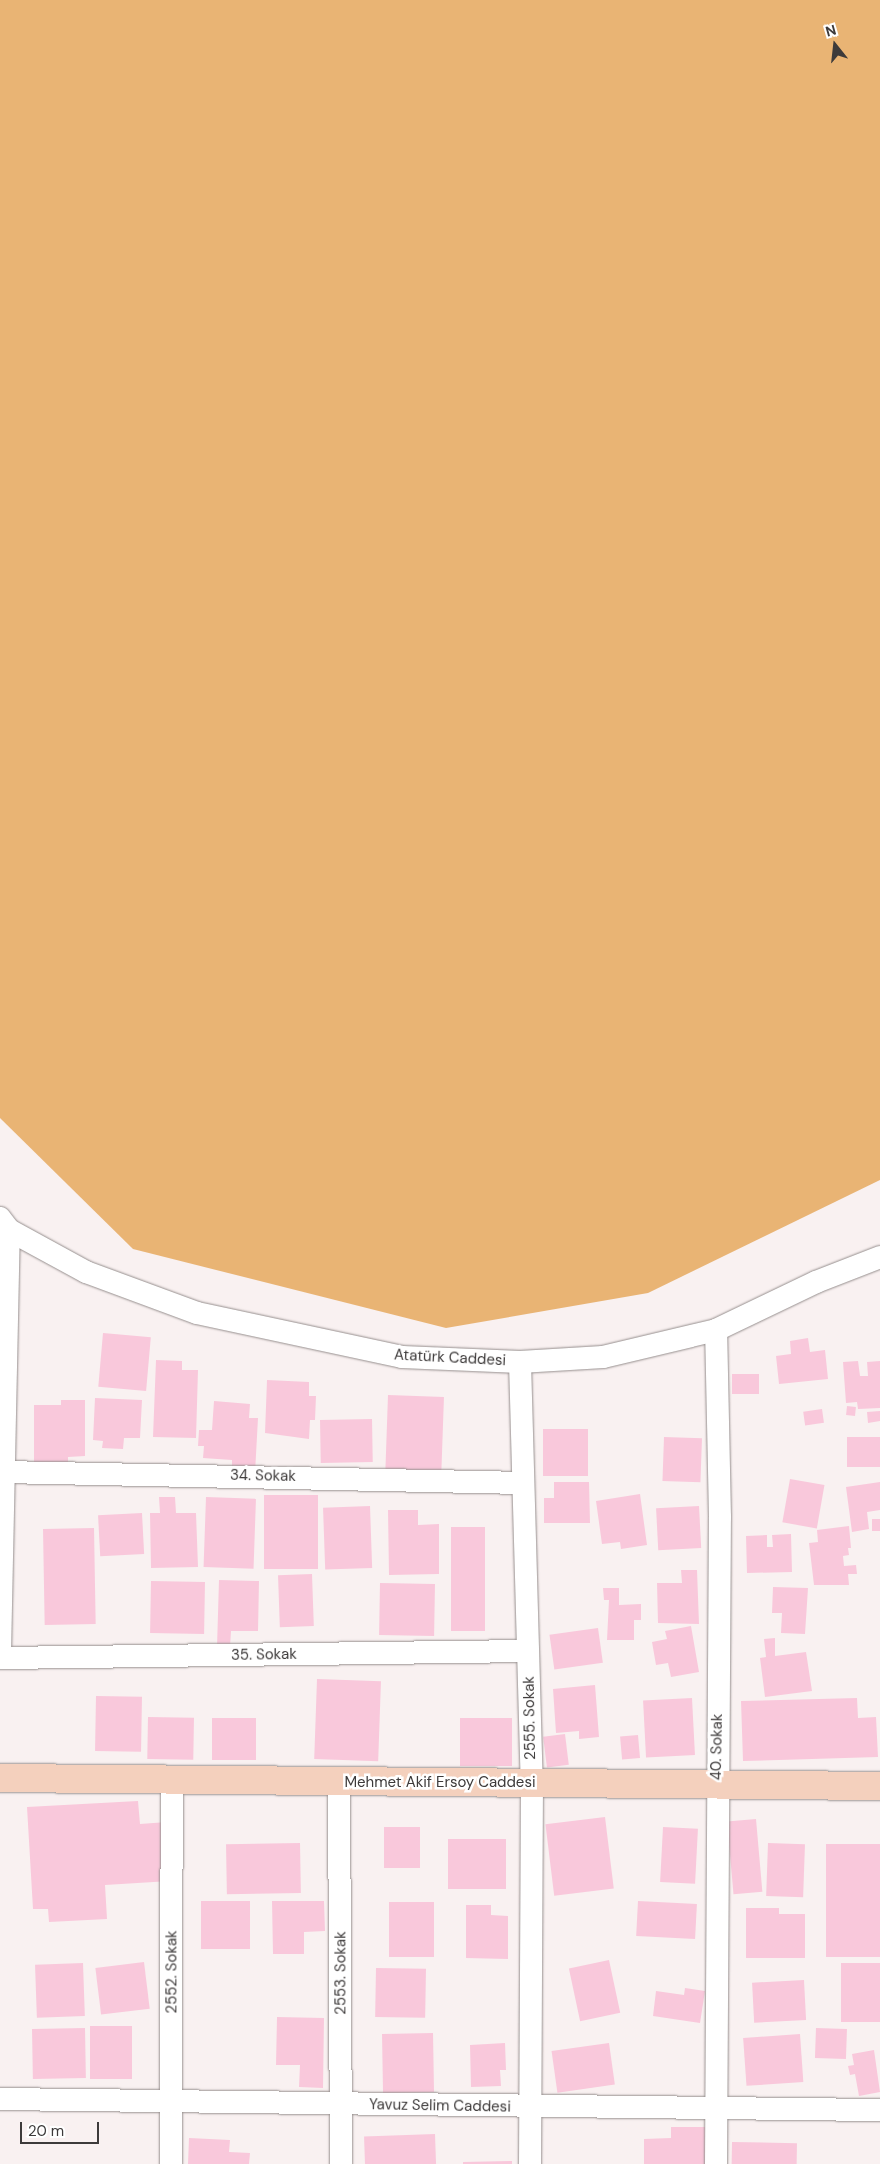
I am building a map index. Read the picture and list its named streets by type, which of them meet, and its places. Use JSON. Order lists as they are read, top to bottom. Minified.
{"streets":{"street":["Atatürk Caddesi","34. Sokak","35. Sokak","2555. Sokak","40. Sokak","Mehmet Akif Ersoy Caddesi","2552. Sokak","2553. Sokak","Yavuz Selim Caddesi"]},"crossings":[["Atatürk Caddesi","2555. Sokak"],["Atatürk Caddesi","40. Sokak"],["34. Sokak","2555. Sokak"],["35. Sokak","2555. Sokak"],["2555. Sokak","Mehmet Akif Ersoy Caddesi"],["2555. Sokak","Yavuz Selim Caddesi"],["40. Sokak","Mehmet Akif Ersoy Caddesi"],["40. Sokak","Yavuz Selim Caddesi"],["Mehmet Akif Ersoy Caddesi","2552. Sokak"],["Mehmet Akif Ersoy Caddesi","2553. Sokak"],["2552. Sokak","Yavuz Selim Caddesi"],["2553. Sokak","Yavuz Selim Caddesi"]],"scale_bar":"20 m","north":"top"}
